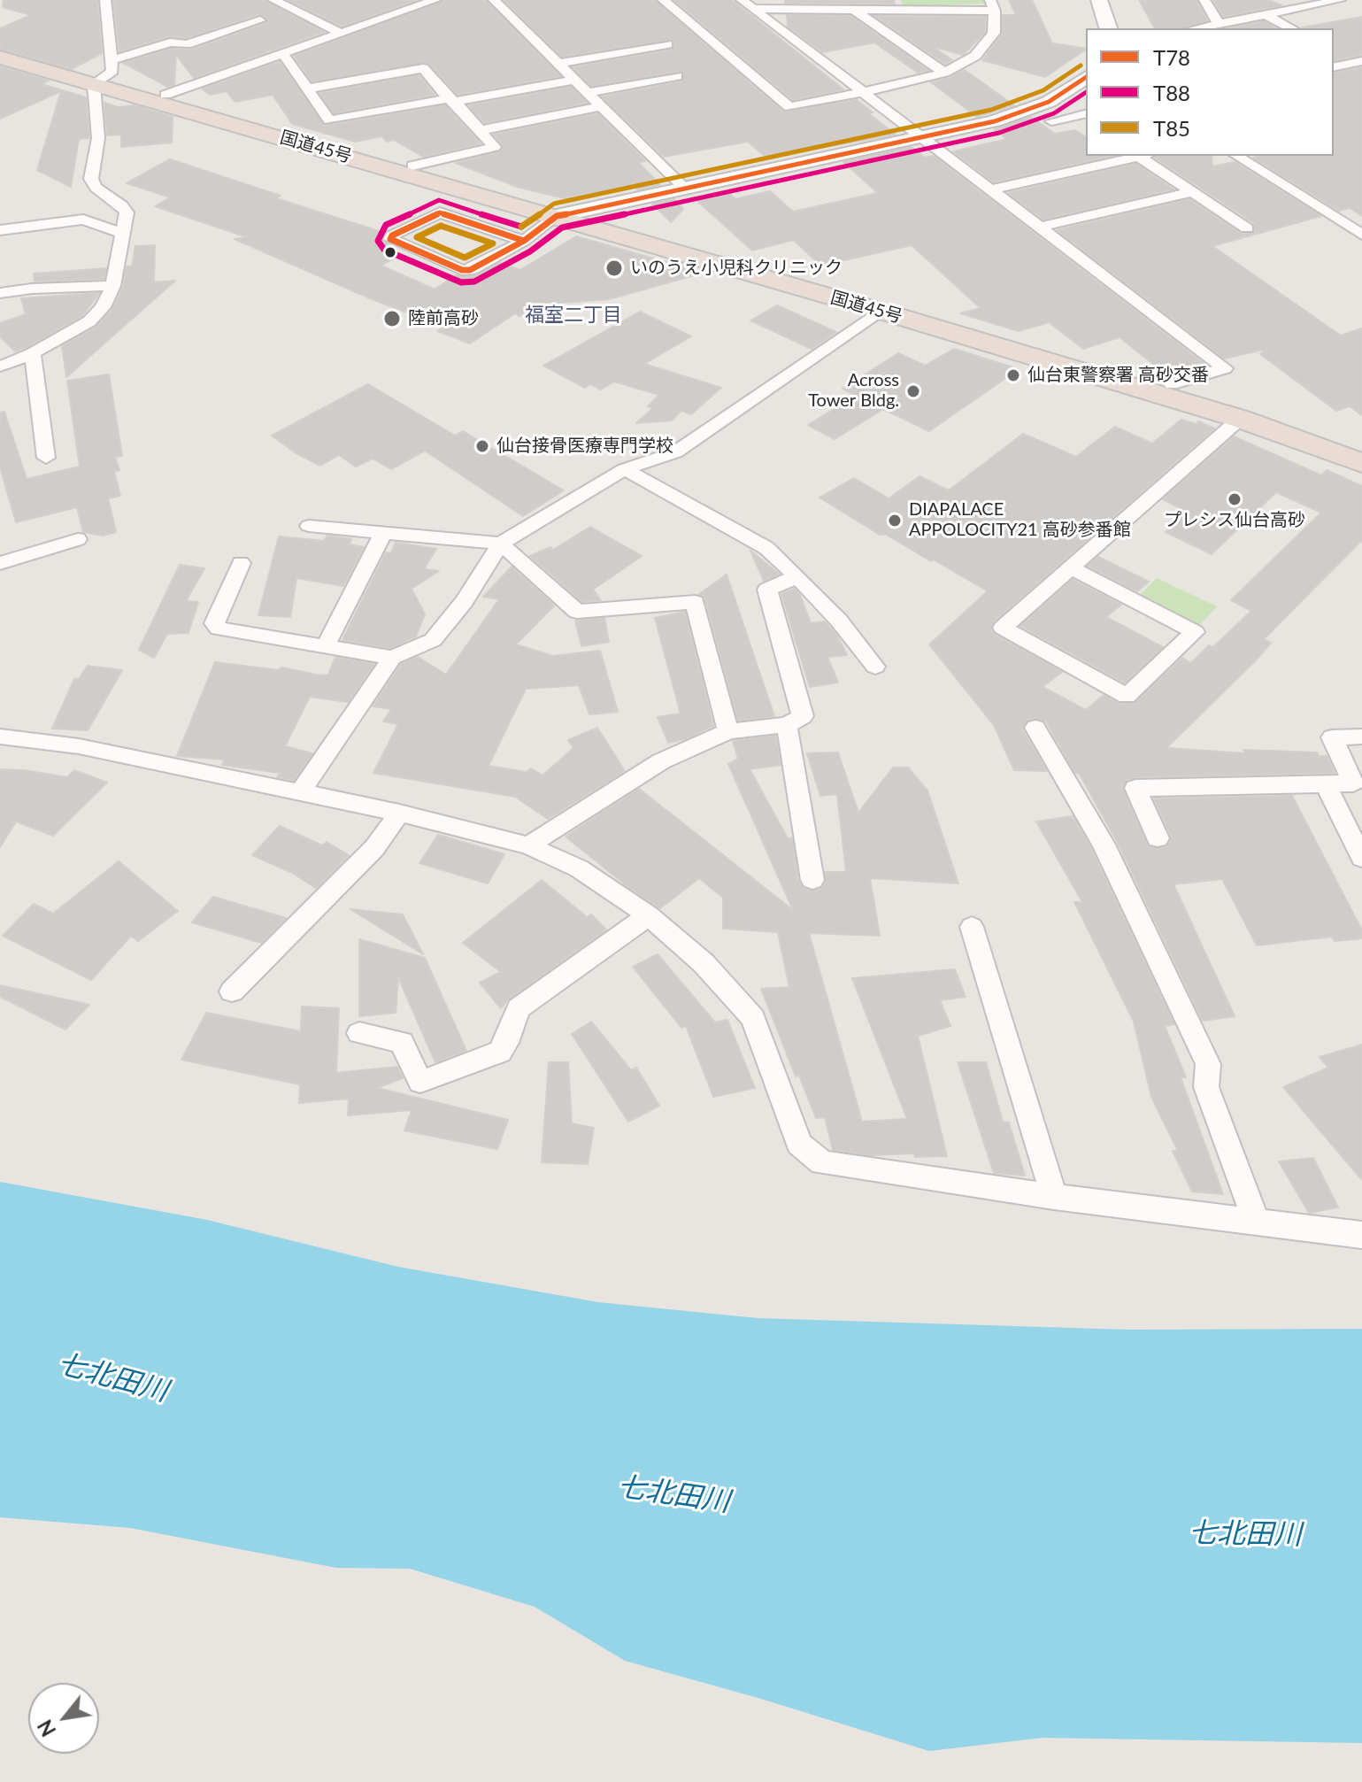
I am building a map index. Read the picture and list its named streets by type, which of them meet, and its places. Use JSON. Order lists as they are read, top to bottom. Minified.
{"streets":{"highway":["国道45号"]},"districts":["福室二丁目"],"water":["七北田川"],"places":["いのうえ小児科クリニック","陸前高砂","仙台東警察署 高砂交番","Across Tower Bldg.","仙台接骨医療専門学校","プレシス仙台高砂","DIAPALACE APPOLOCITY21 高砂参番館"],"lines":["transit line T85","transit line T78","transit line T88"],"legend":["T78","T88","T85"],"north":"bottom left"}
